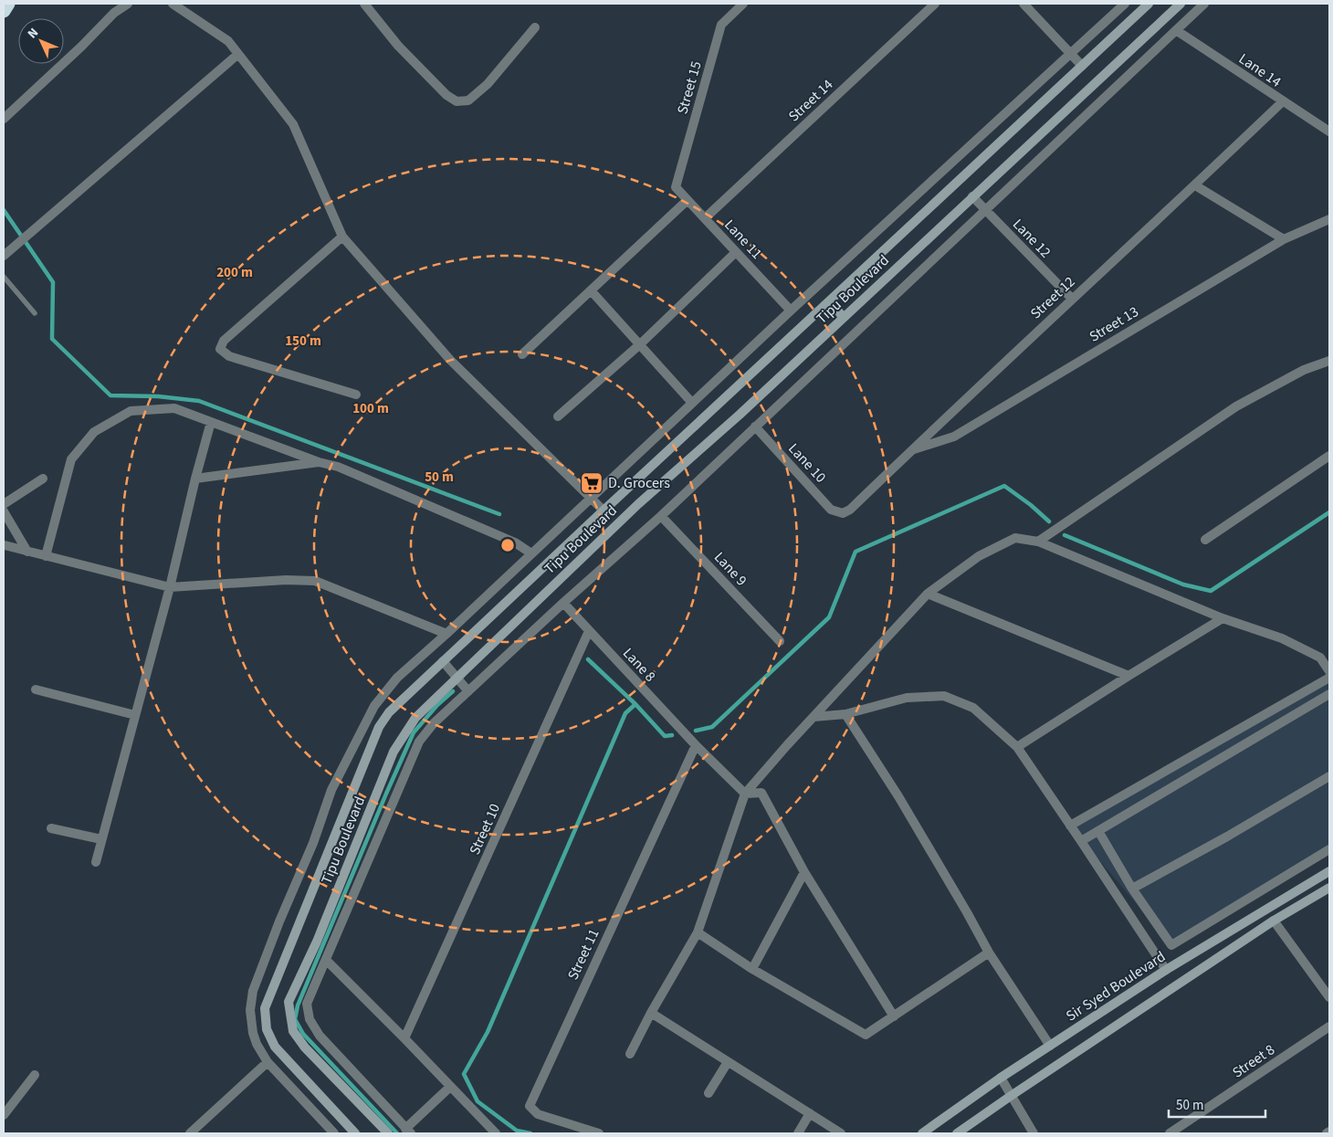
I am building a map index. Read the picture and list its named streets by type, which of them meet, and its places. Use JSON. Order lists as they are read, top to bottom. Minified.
{"streets":{"street":["Lane 14","Street 15","Street 14","Lane 12","Lane 11","Tipu Boulevard","Street 12","Street 13","Lane 10","Lane 9","Lane 8","Street 10","Street 11","Sir Syed Boulevard","Street 8"]},"crossings":[["Lane 14","Street 12"],["Street 15","Lane 11"],["Street 14","Lane 11"],["Lane 12","Tipu Boulevard"],["Lane 12","Street 12"],["Street 12","Street 13"],["Street 12","Lane 10"],["Lane 8","Street 10"],["Lane 8","Street 11"]],"places":{"supermarket":["D. Grocers"]},"scale_bar":"50 m","north":"top left","rings":["200 m","150 m","100 m","50 m"]}
